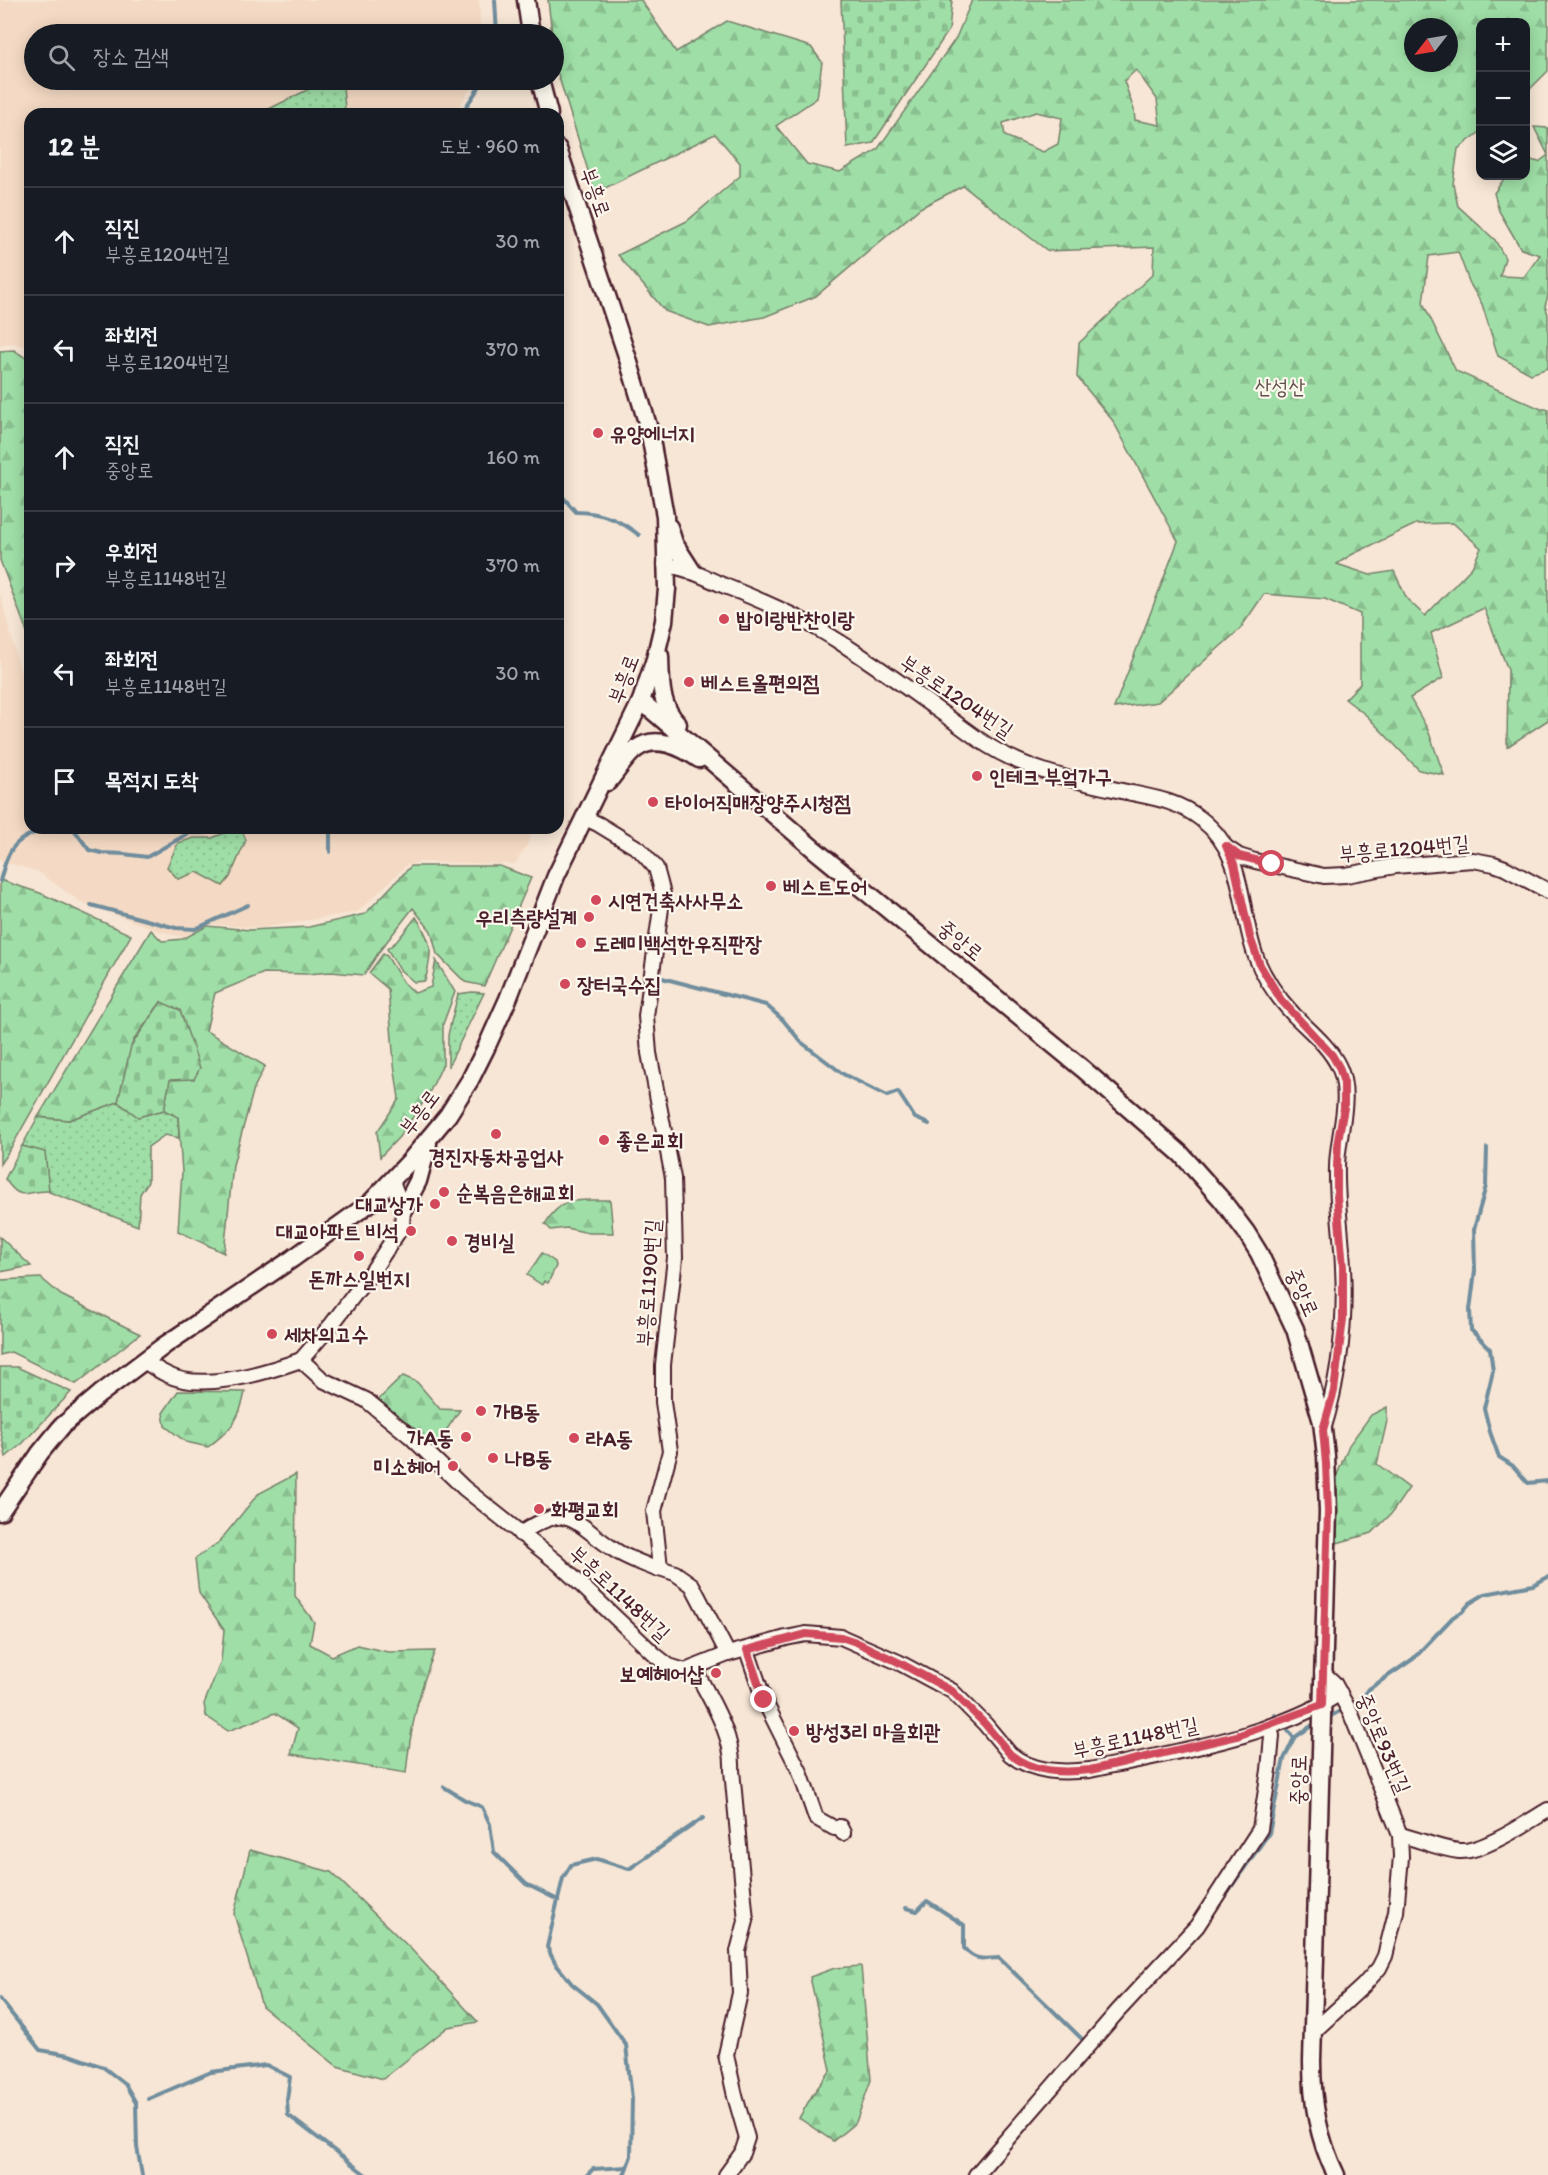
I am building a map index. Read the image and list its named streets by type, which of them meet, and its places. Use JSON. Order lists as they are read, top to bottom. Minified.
{"streets":{"main road":["부흥로","중앙로"],"street":["부흥로1204번길","부흥로1190번길","부흥로1148번길","중앙로93번길"]},"crossings":[["부흥로","부흥로1204번길"],["부흥로","중앙로"],["부흥로","부흥로1190번길"],["부흥로1204번길","중앙로"],["중앙로","부흥로1148번길"],["중앙로","중앙로93번길"],["부흥로1190번길","부흥로1148번길"],["부흥로1148번길","중앙로93번길"]],"parks":["산성산"],"places":["유양에너지","밥이랑반찬이랑","베스트올편의점","인테크 부엌가구","타이어직매장양주시청점","베스트도어","시연건축사사무소","우리측량설계","도레미백석한우직판장","장터국수집","경진자동차공업사","좋은교회","순복음은해교회","대교상가","대교아파트 비석","경비실","돈까스일번지","세차의고수","가B동","가A동","라A동","나B동","미소헤어","화평교회","보예헤어샵","방성3리 마을회관"],"north":"bottom left","page":{"map_buttons":["+","−"],"search":"장소 검색","heading":["12 분","도보 · 960 m"],"list":[["직진","부흥로1204번길","30 m"],["좌회전","부흥로1204번길","370 m"],["직진","중앙로","160 m"],["우회전","부흥로1148번길","370 m"],["좌회전","부흥로1148번길","30 m"],"목적지 도착"]}}
